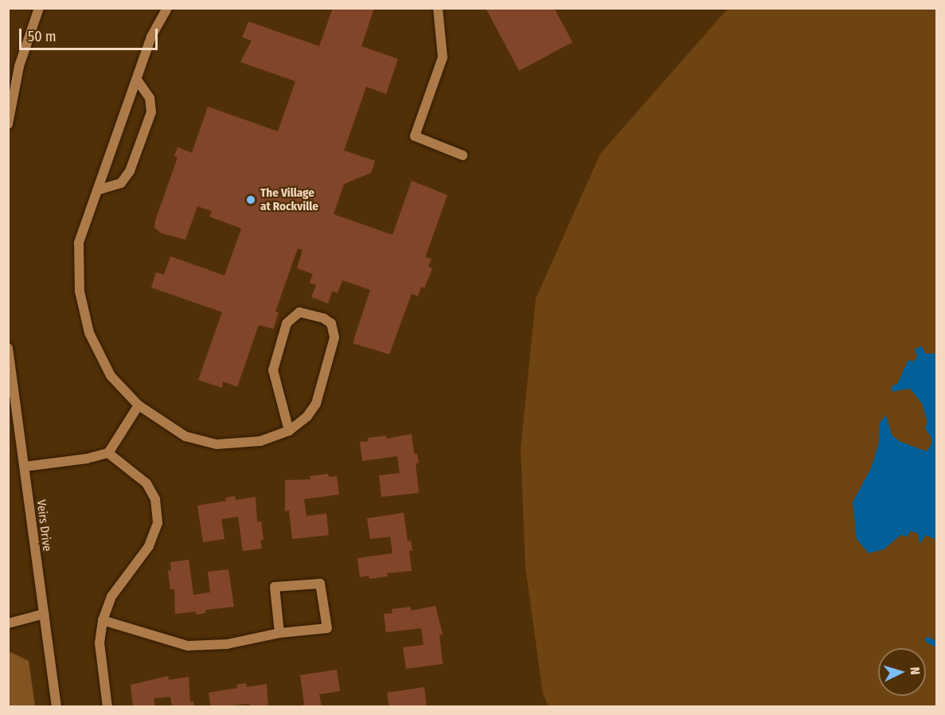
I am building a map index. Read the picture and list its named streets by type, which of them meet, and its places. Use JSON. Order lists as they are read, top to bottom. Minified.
{"streets":{"street":["Veirs Drive"]},"places":["The Village at Rockville"],"scale_bar":"50 m","north":"right"}
